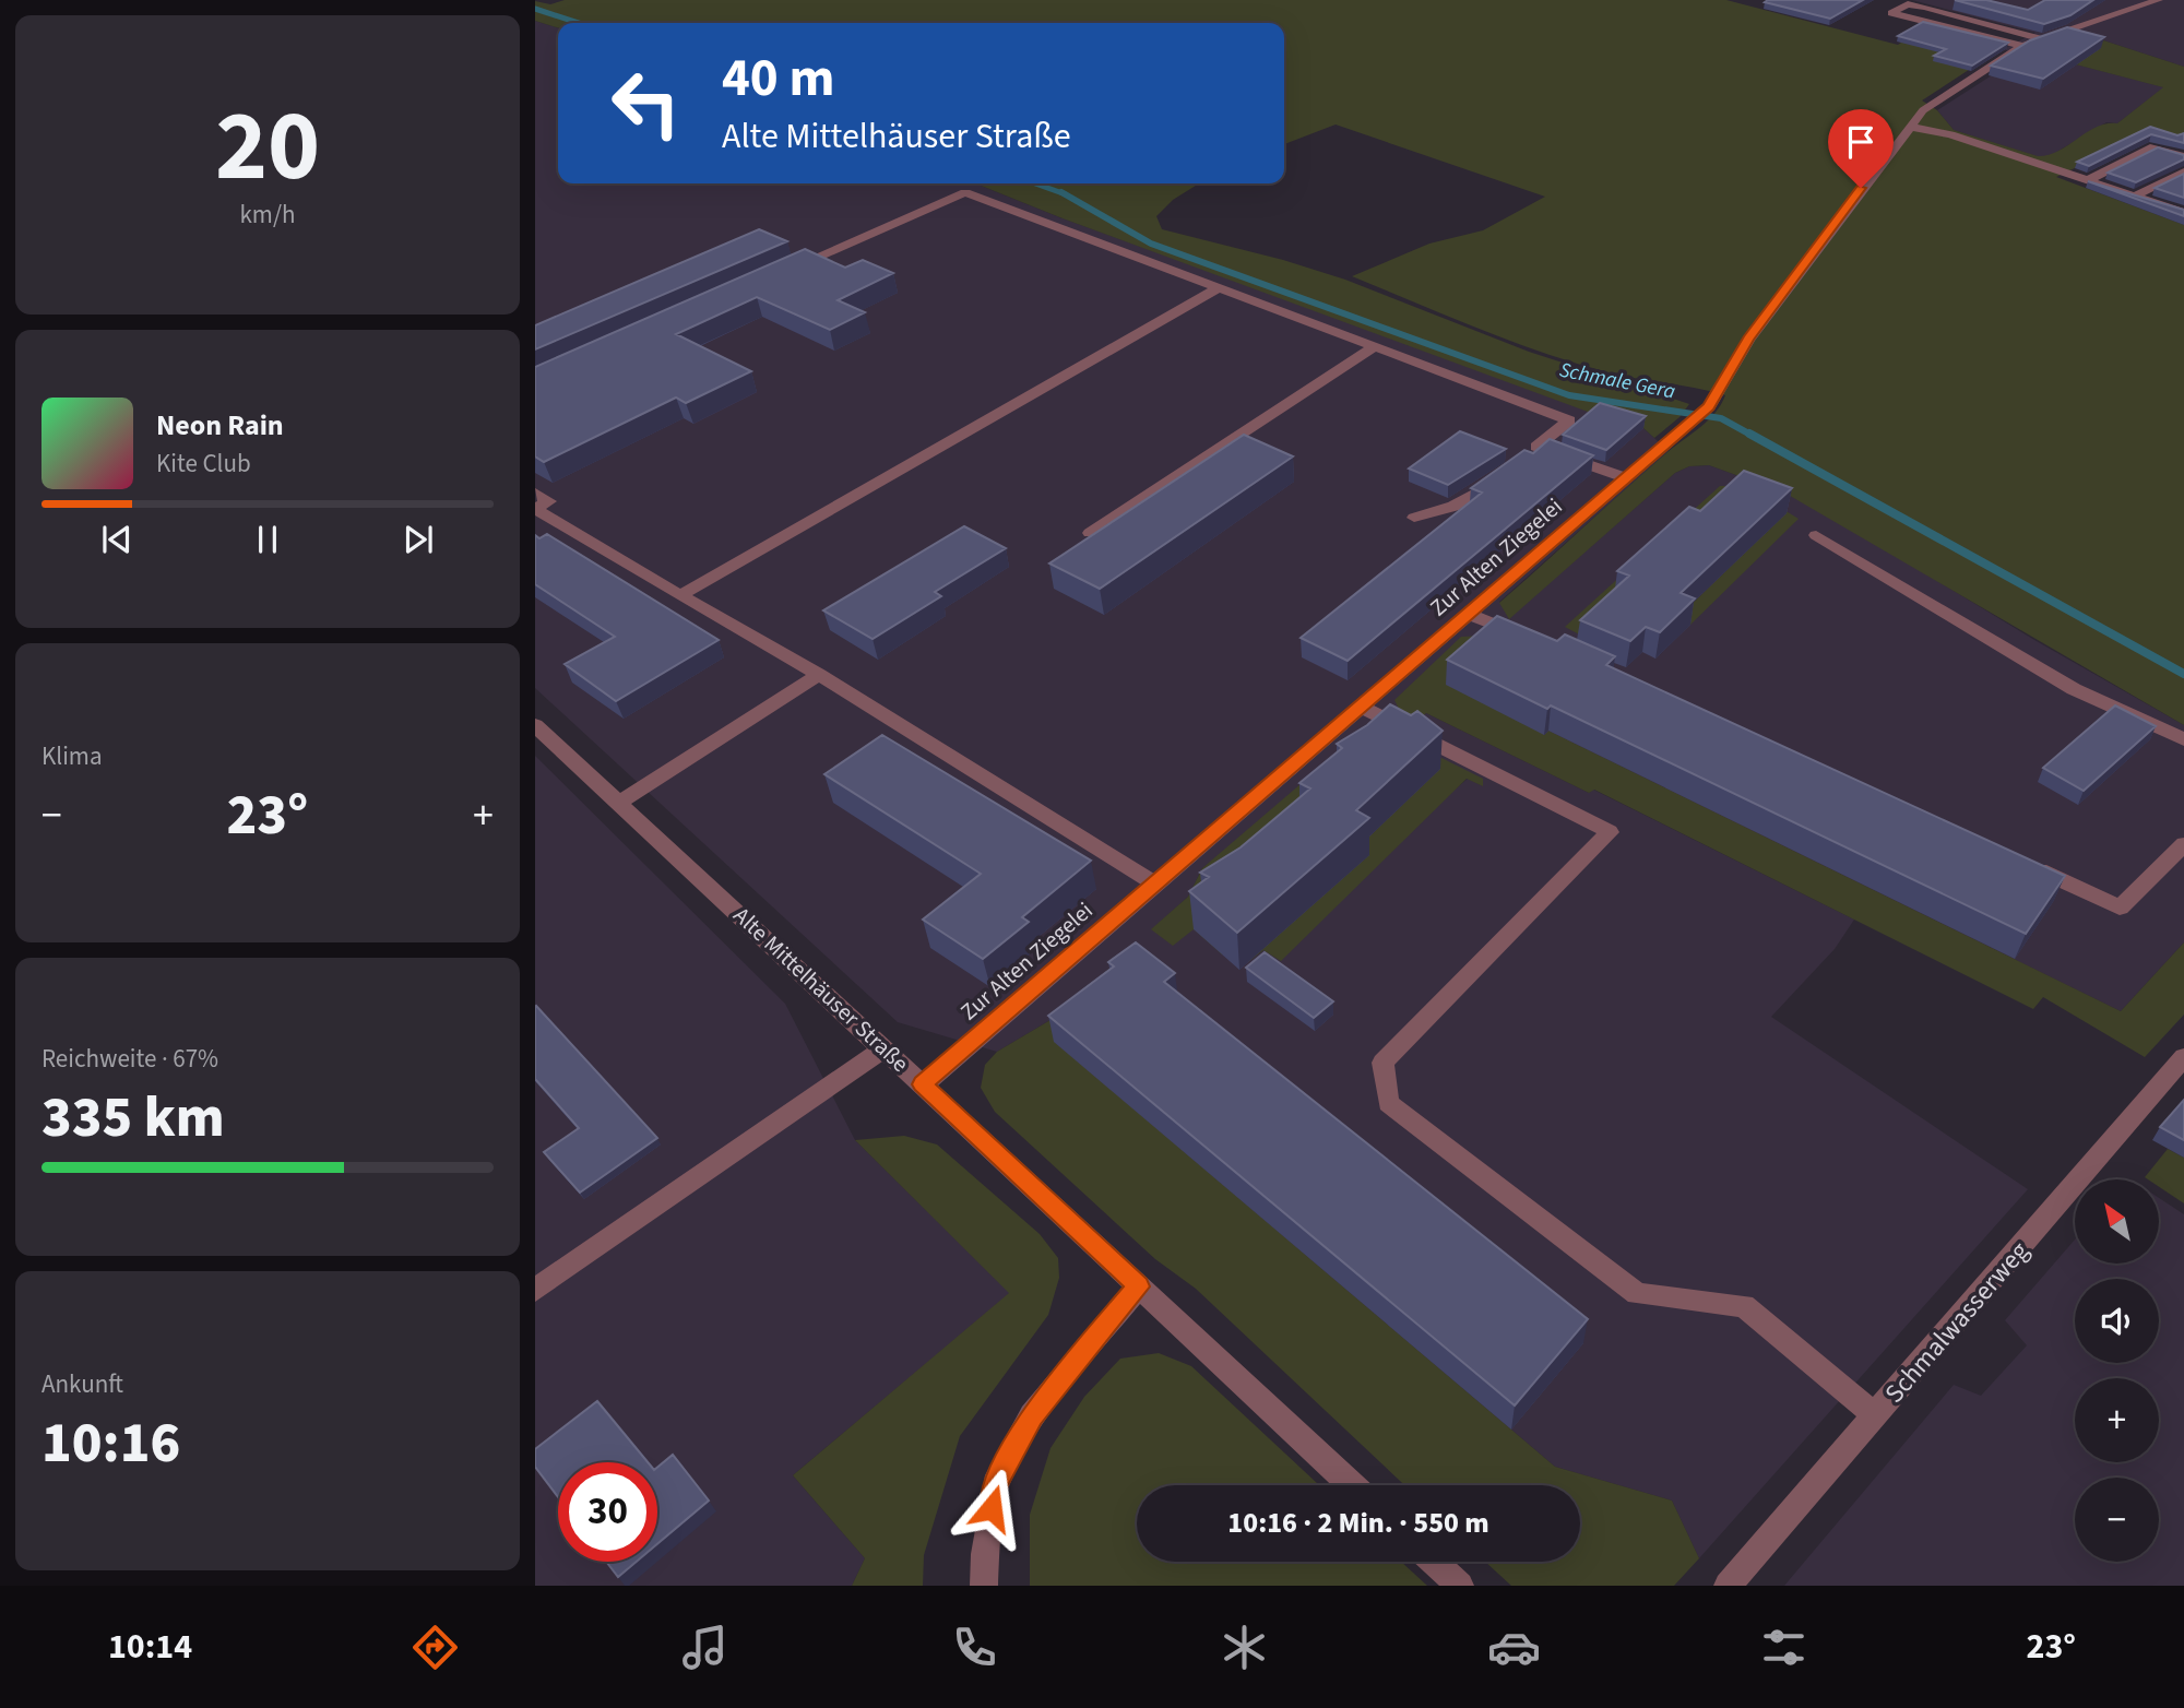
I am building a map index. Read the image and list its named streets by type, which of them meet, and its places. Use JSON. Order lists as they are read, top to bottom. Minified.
{"streets":{"street":["Zur Alten Ziegelei","Alte Mittelhäuser Straße","Schmalwasserweg"]},"crossings":[["Zur Alten Ziegelei","Alte Mittelhäuser Straße"]],"water":["Schmale Gera"],"north":"top left","page":{"tile":[["20","km/h"],"Klima",["Reichweite · 67%","335 km"],["Ankunft","10:16"]],"turn":["40 m","Alte Mittelhäuser Straße"],"song":["Neon Rain","Kite Club"],"heat":["−","23°","+"],"map_buttons":["+","−"],"limit":"30","trip":"10:16 · 2 Min. · 550 m","tabs":["10:14","23°"]}}
